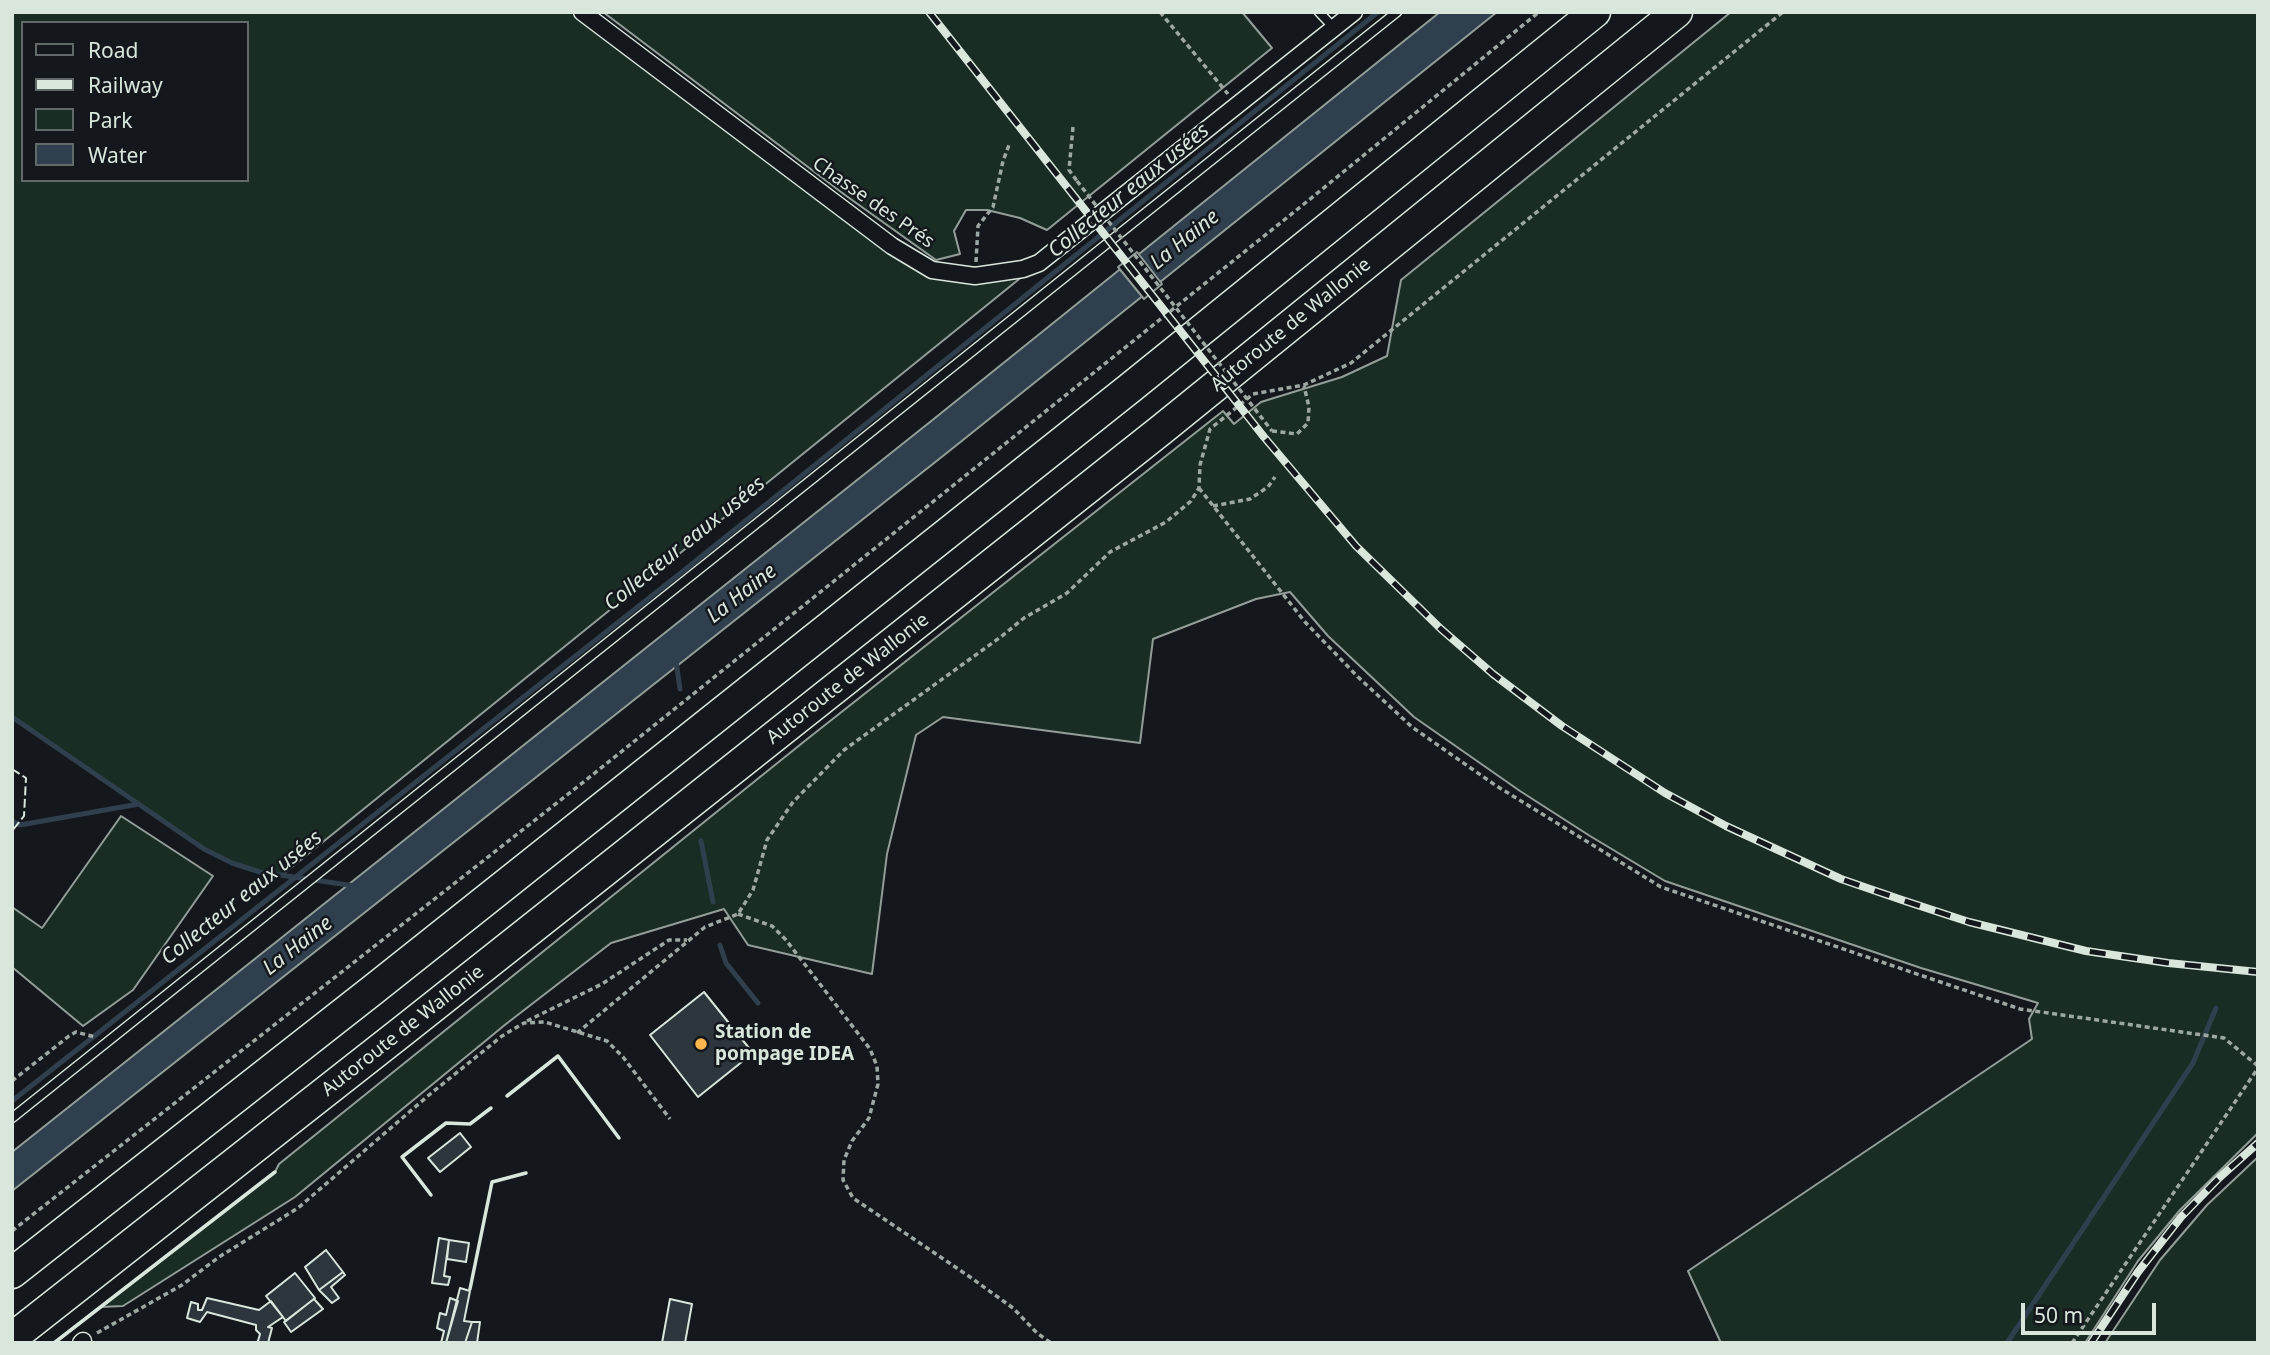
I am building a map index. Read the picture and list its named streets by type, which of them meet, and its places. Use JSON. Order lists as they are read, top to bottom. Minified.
{"streets":{"highway":["Autoroute de Wallonie"],"street":["Chasse des Prés"]},"water":["Collecteur eaux usées","La Haine"],"places":["Station de pompage IDEA"],"legend":["Road","Railway","Park","Water"],"scale_bar":"50 m"}
